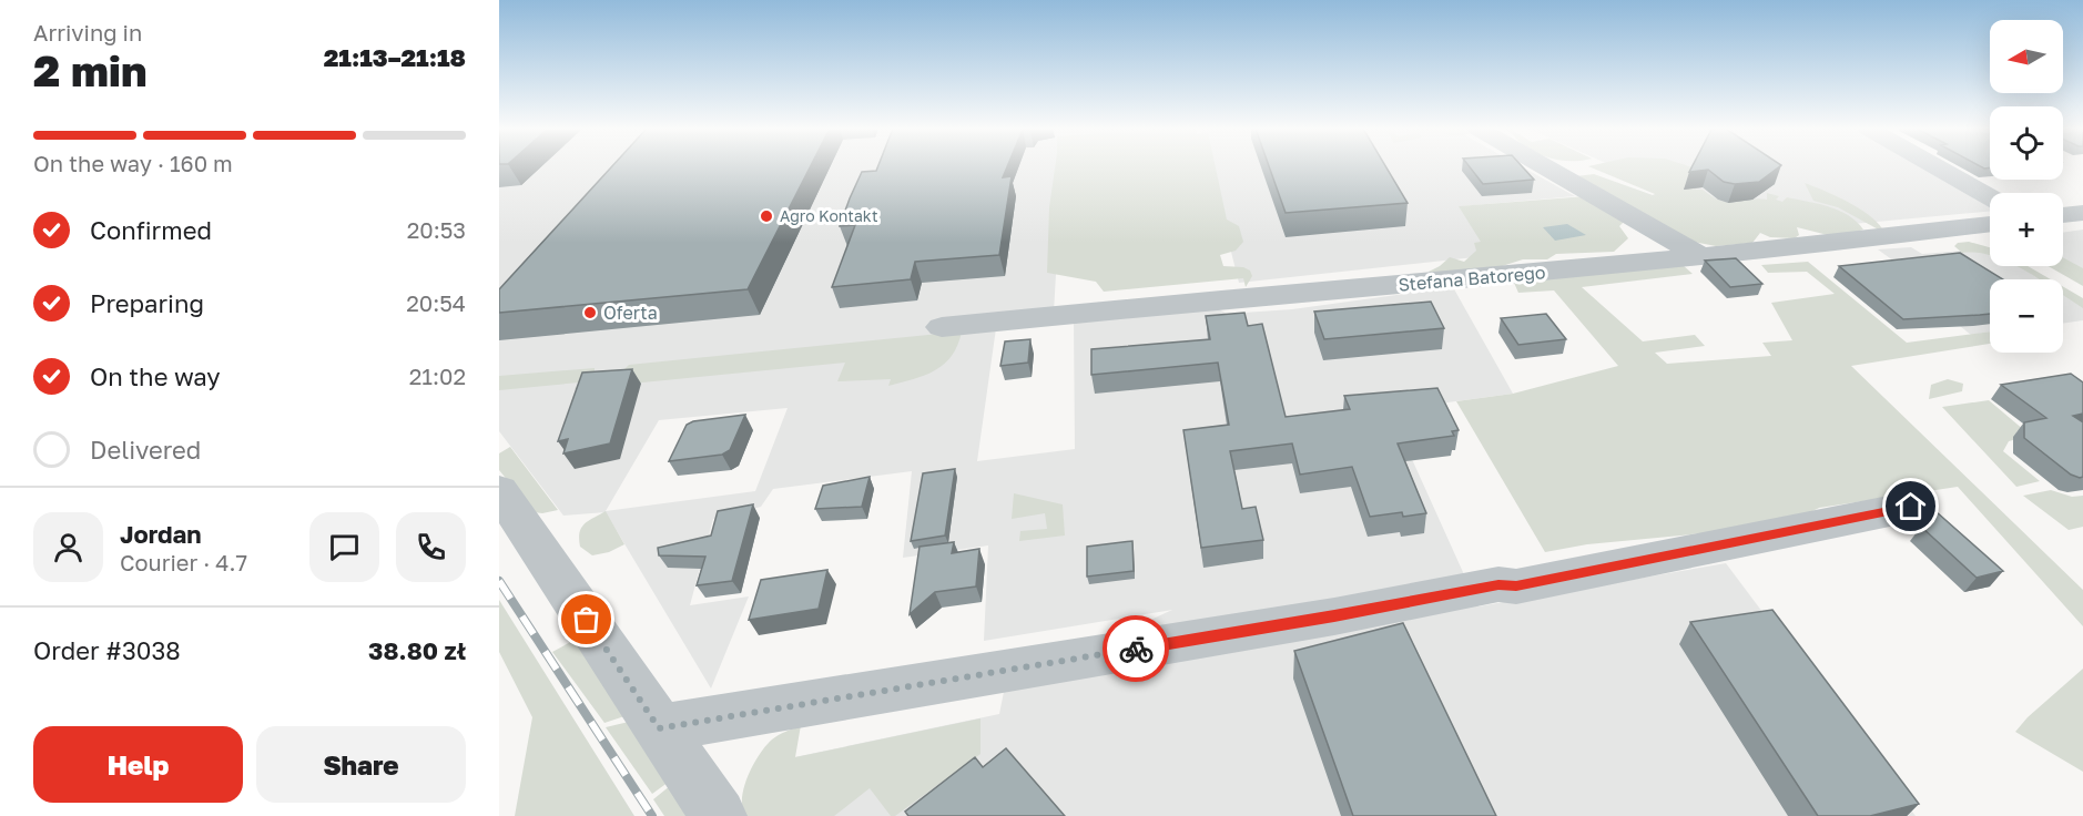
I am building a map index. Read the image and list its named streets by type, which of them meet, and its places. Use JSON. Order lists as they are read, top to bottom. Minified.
{"streets":{"street":["Stefana Batorego"]},"places":["Agro Kontakt","Oferta"],"north":"left","page":{"heading":["2 min","Arriving in","21:13–21:18"],"panel":["Jordan","Courier · 4.7","Order #3038","38.80 zł"],"map_buttons":["+","−"],"bar":"On the way · 160 m","list":[["Confirmed","20:53"],["Preparing","20:54"],["On the way","21:02"],"Delivered"],"buttons":["Help","Share"]}}
